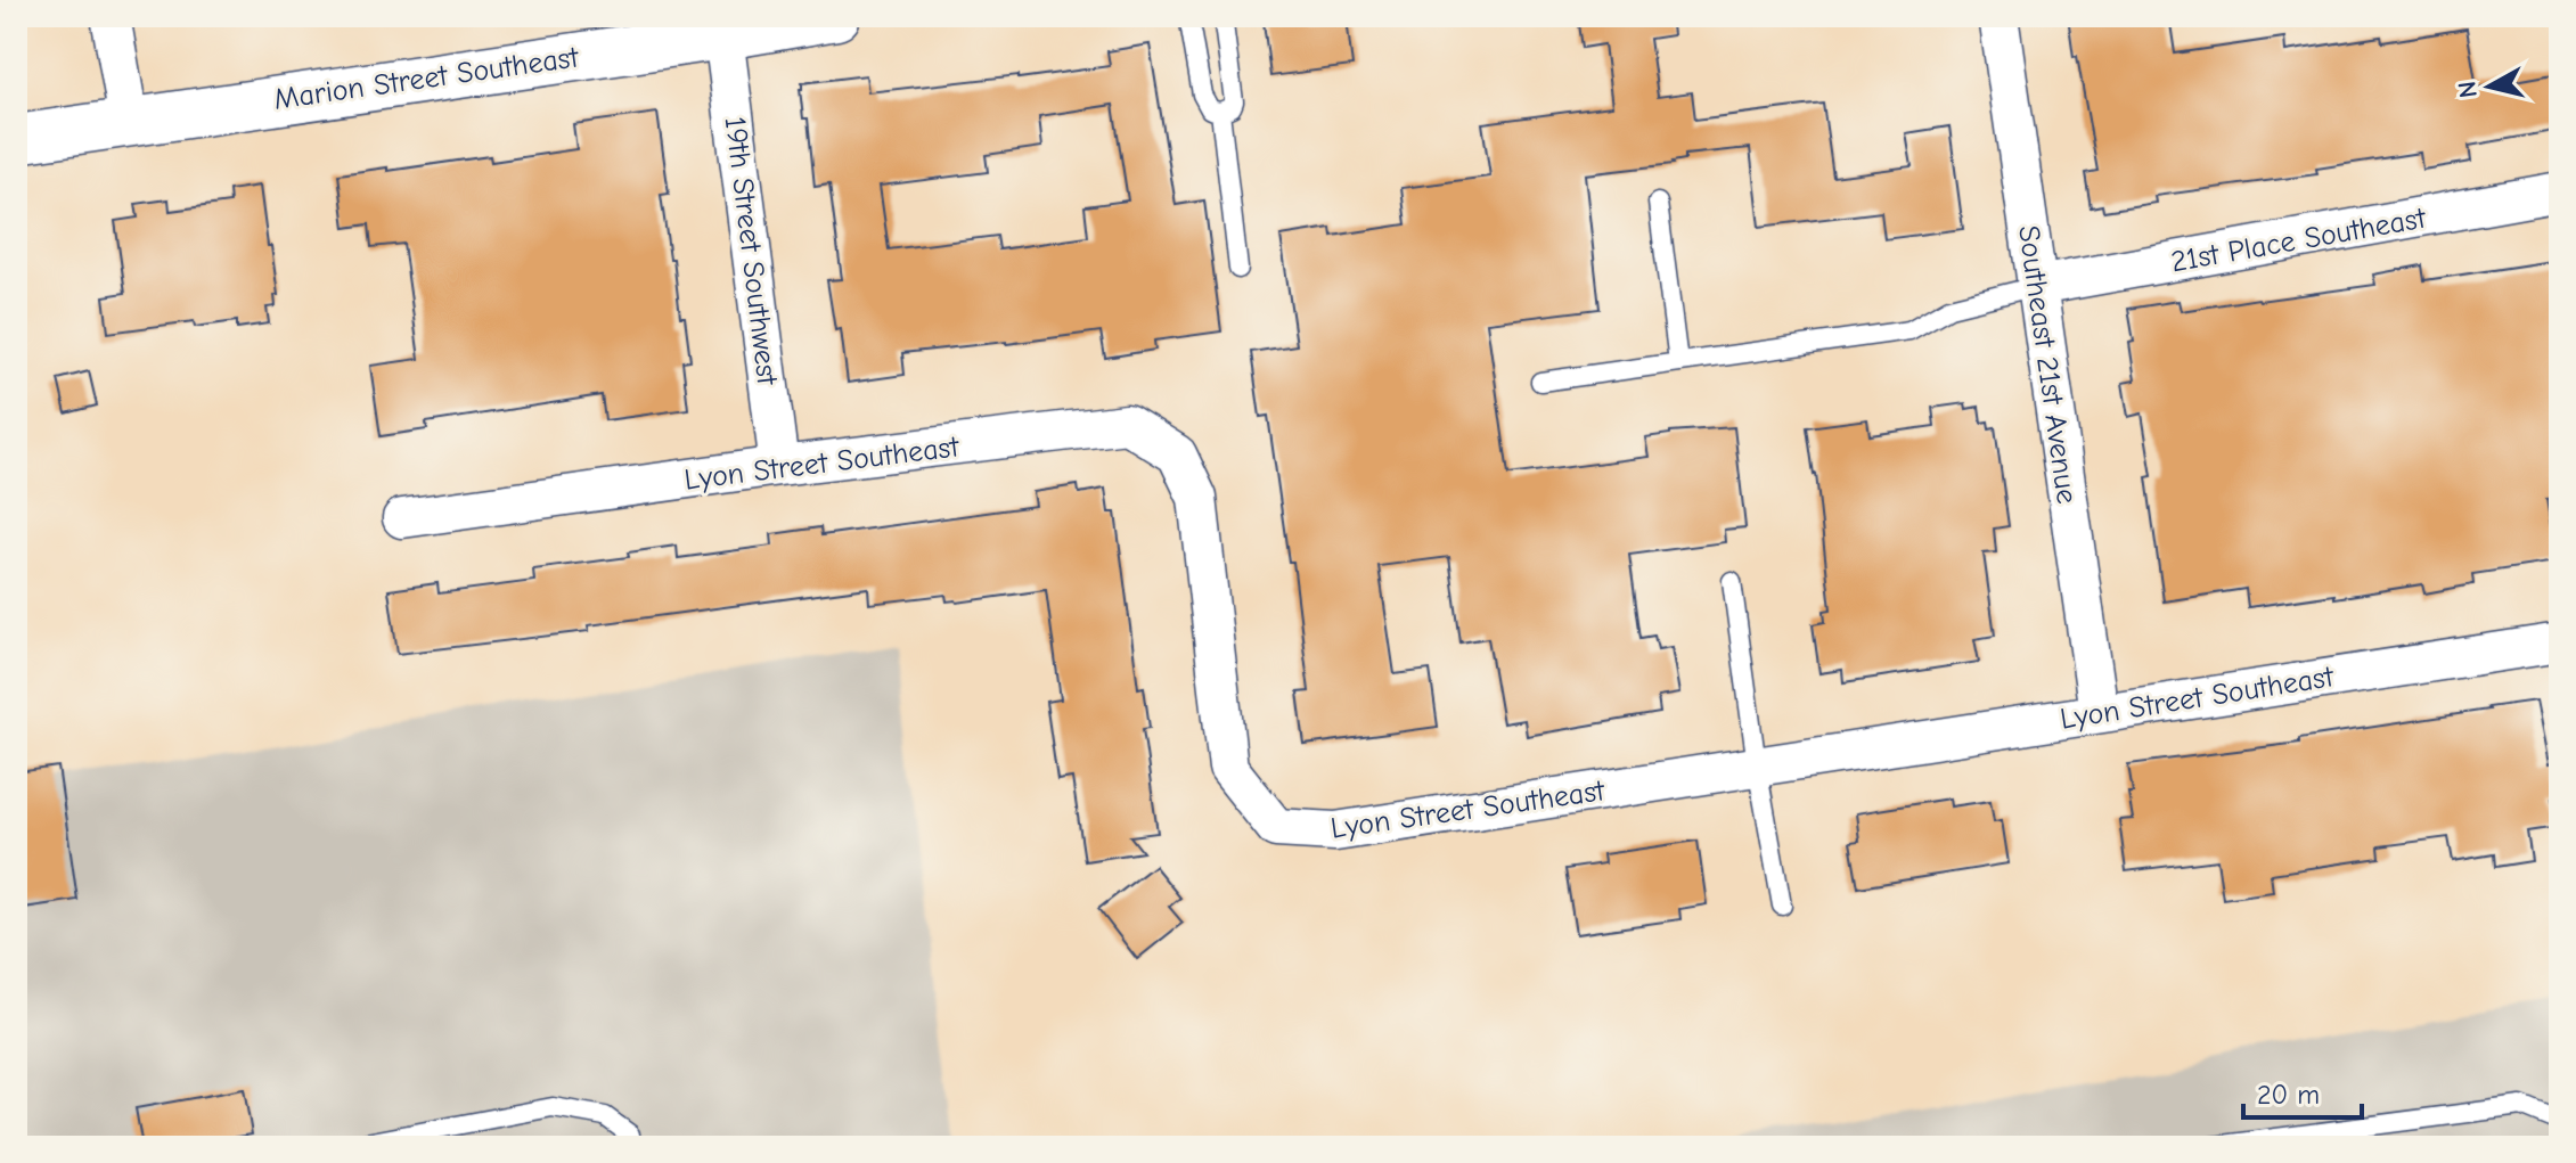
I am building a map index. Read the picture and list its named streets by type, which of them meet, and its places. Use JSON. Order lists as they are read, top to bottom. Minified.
{"streets":{"street":["Marion Street Southeast","21st Place Southeast","19th Street Southwest","Southeast 21st Avenue","Lyon Street Southeast"]},"crossings":[["Marion Street Southeast","19th Street Southwest"],["21st Place Southeast","Southeast 21st Avenue"],["19th Street Southwest","Lyon Street Southeast"],["Southeast 21st Avenue","Lyon Street Southeast"]],"scale_bar":"20 m","north":"left"}
